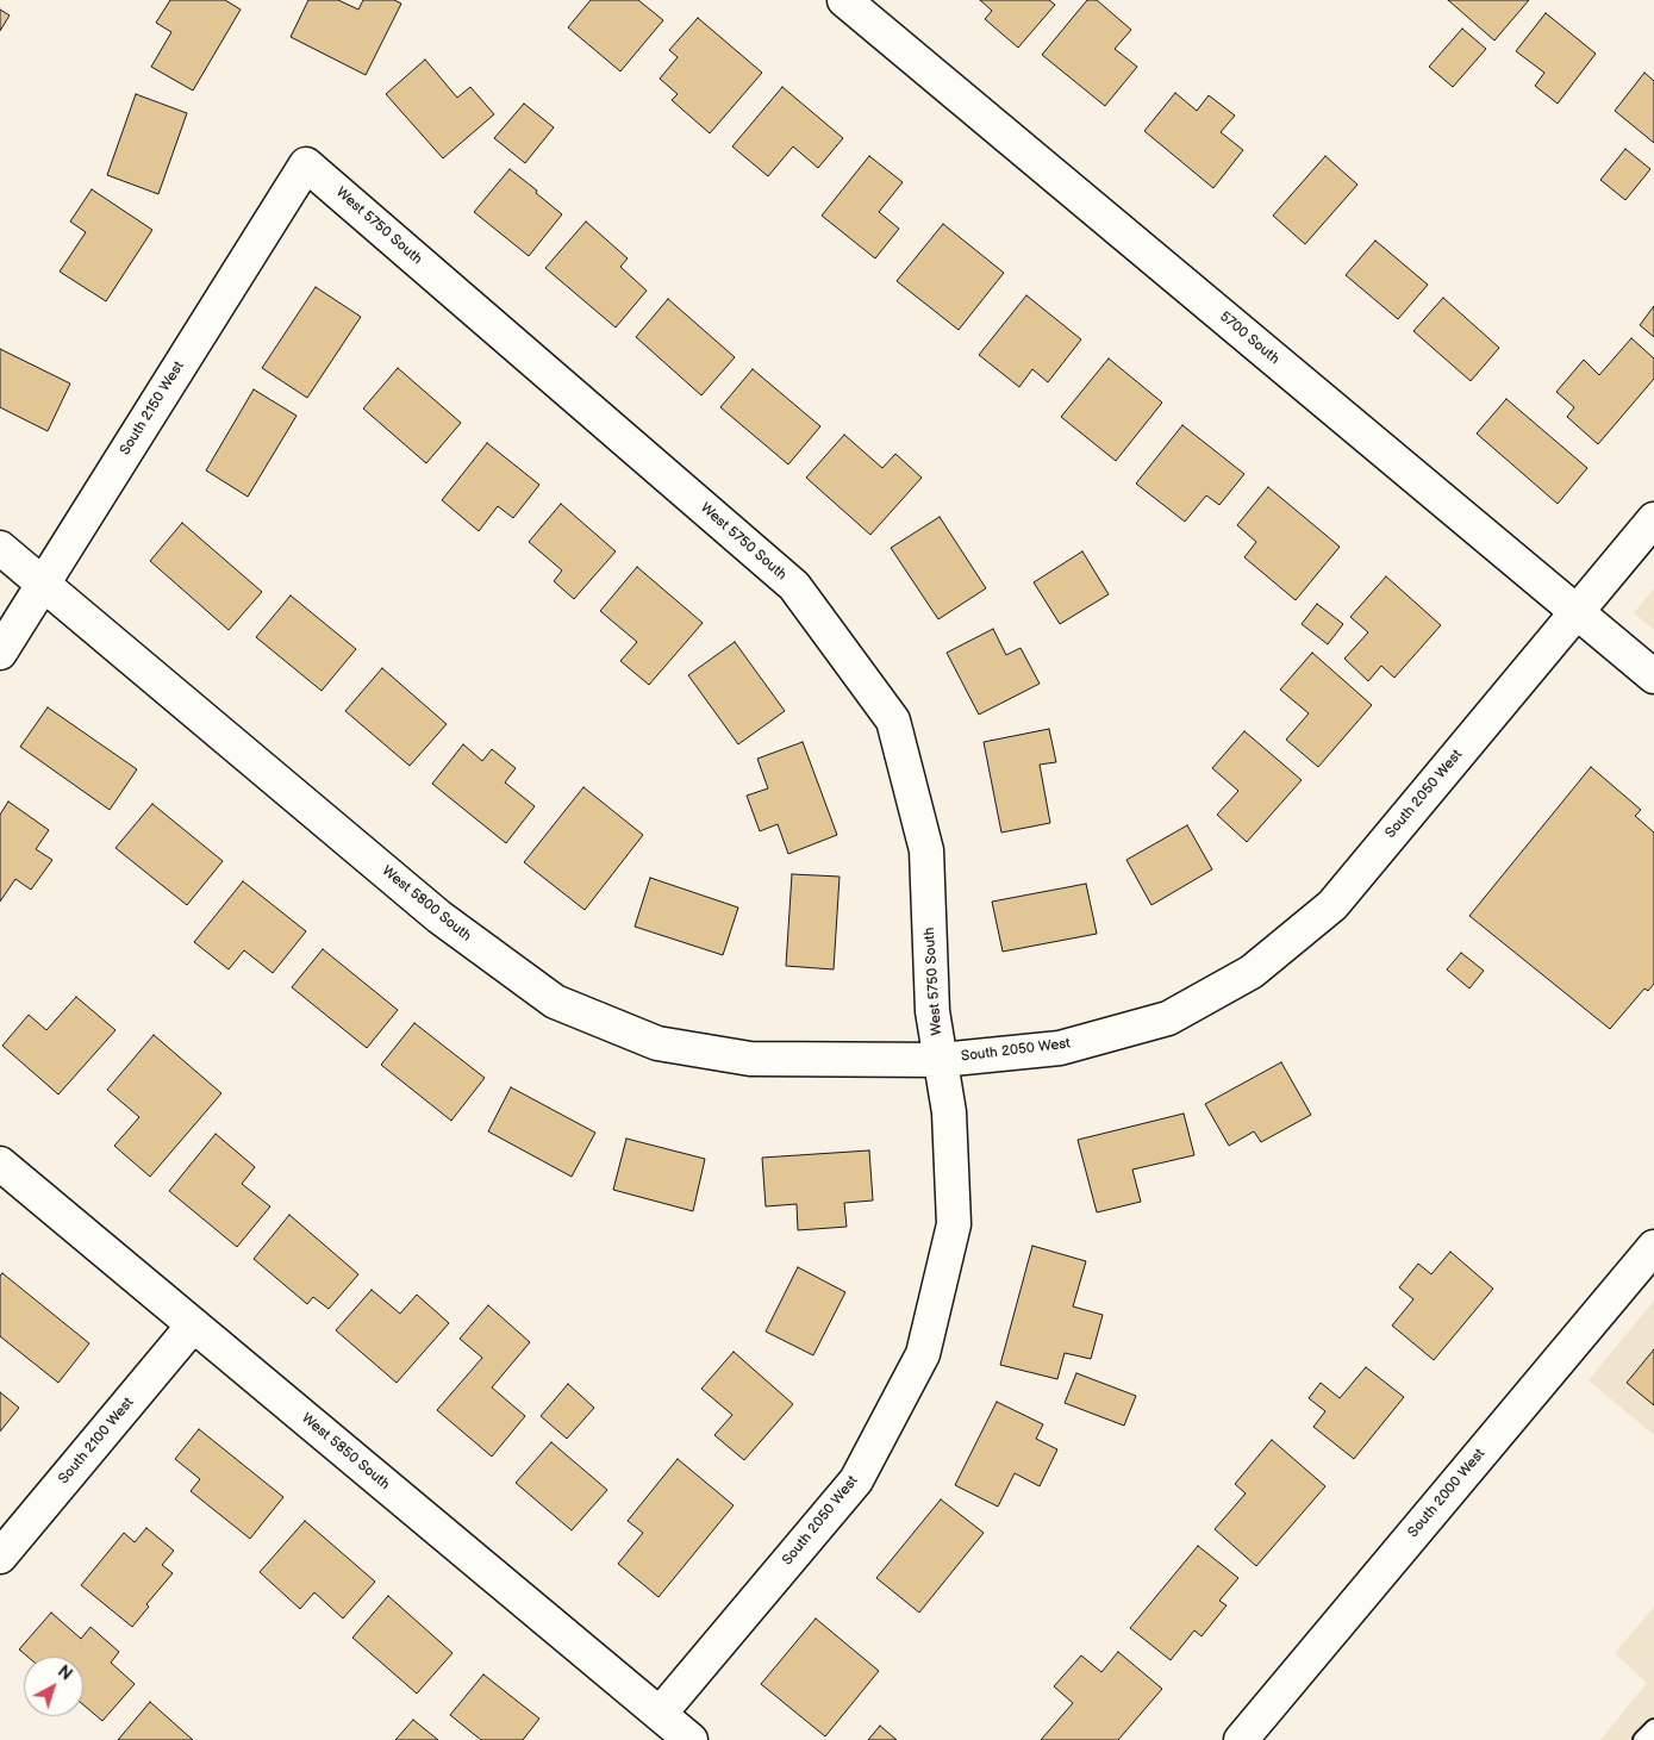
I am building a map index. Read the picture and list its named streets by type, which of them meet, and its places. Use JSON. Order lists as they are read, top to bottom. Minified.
{"streets":{"street":["West 5750 South","5700 South","South 2150 West","South 2050 West","West 5800 South","South 2100 West","West 5850 South","South 2000 West"]},"crossings":[["West 5750 South","South 2150 West"],["West 5750 South","South 2050 West"],["West 5750 South","West 5800 South"],["5700 South","South 2050 West"],["South 2150 West","West 5800 South"],["South 2050 West","West 5800 South"],["South 2050 West","West 5850 South"],["South 2100 West","West 5850 South"]],"north":"top right"}
